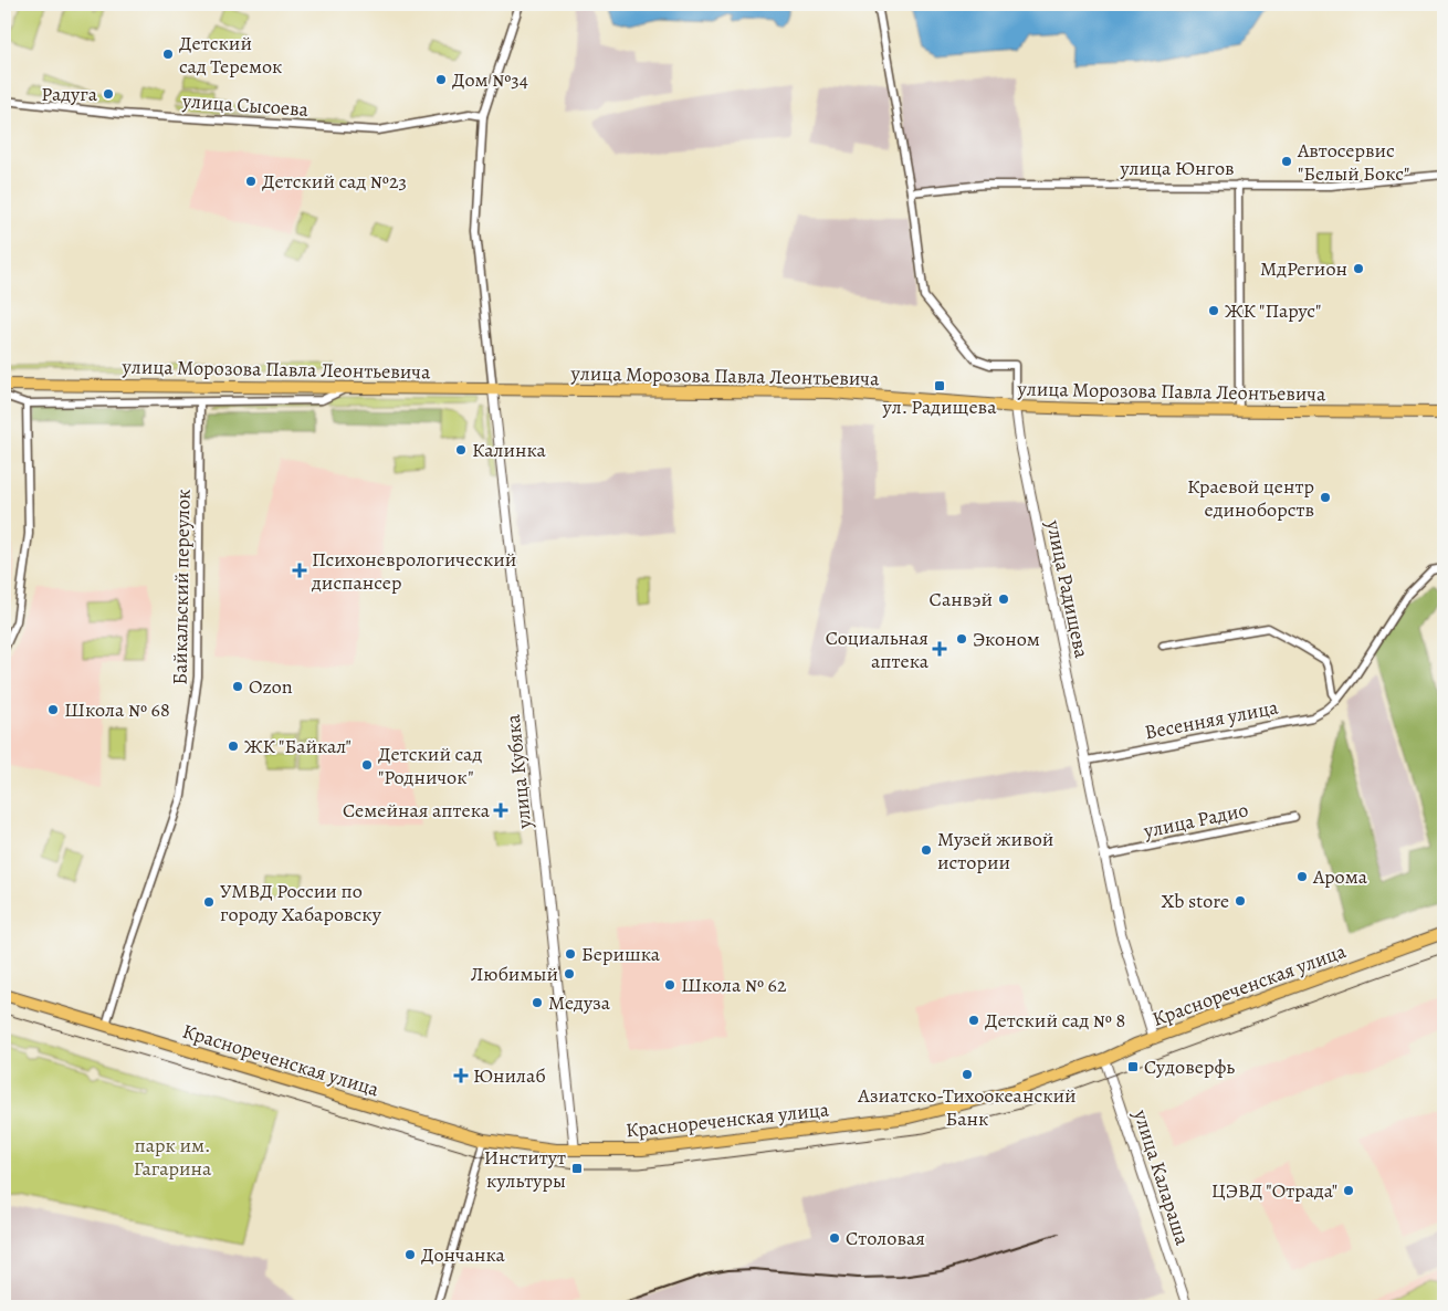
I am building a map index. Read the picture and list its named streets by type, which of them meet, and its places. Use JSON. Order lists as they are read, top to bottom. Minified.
{"streets":{"main road":["улица Морозова Павла Леонтьевича","Краснореченская улица"],"street":["улица Сысоева","улица Юнгов","Байкальский переулок","улица Радищева","Весенняя улица","улица Кубяка","улица Радио","улица Калараша"]},"crossings":[["улица Юнгов","улица Радищева"],["улица Морозова Павла Леонтьевича","улица Радищева"],["улица Морозова Павла Леонтьевича","улица Кубяка"],["Байкальский переулок","Краснореченская улица"],["улица Радищева","Весенняя улица"],["улица Радищева","улица Радио"],["улица Радищева","Краснореченская улица"],["улица Кубяка","Краснореченская улица"],["Краснореченская улица","улица Калараша"]],"parks":["парк им. Гагарина"],"places":{"other":["Детский сад Теремок","Дом №34","Радуга","Автосервис \"Белый Бокс\"","Детский сад №23","МдРегион","ЖК \"Парус\"","Калинка","Краевой центр единоборств","Санвэй","Эконом","Ozon","Школа № 68","ЖК \"Байкал\"","Детский сад \"Родничок\"","Музей живой истории","Арома","Xb store","УМВД России по городу Хабаровску","Беришка","Любимый","Школа № 62","Медуза","Детский сад № 8","Азиатско-Тихоокеанский Банк","ЦЭВД \"Отрада\"","Столовая","Дончанка"],"transit":["ул. Радищева","Судоверфь","Институт культуры"],"health":["Психоневрологический диспансер","Социальная аптека","Семейная аптека","Юнилаб"]}}
